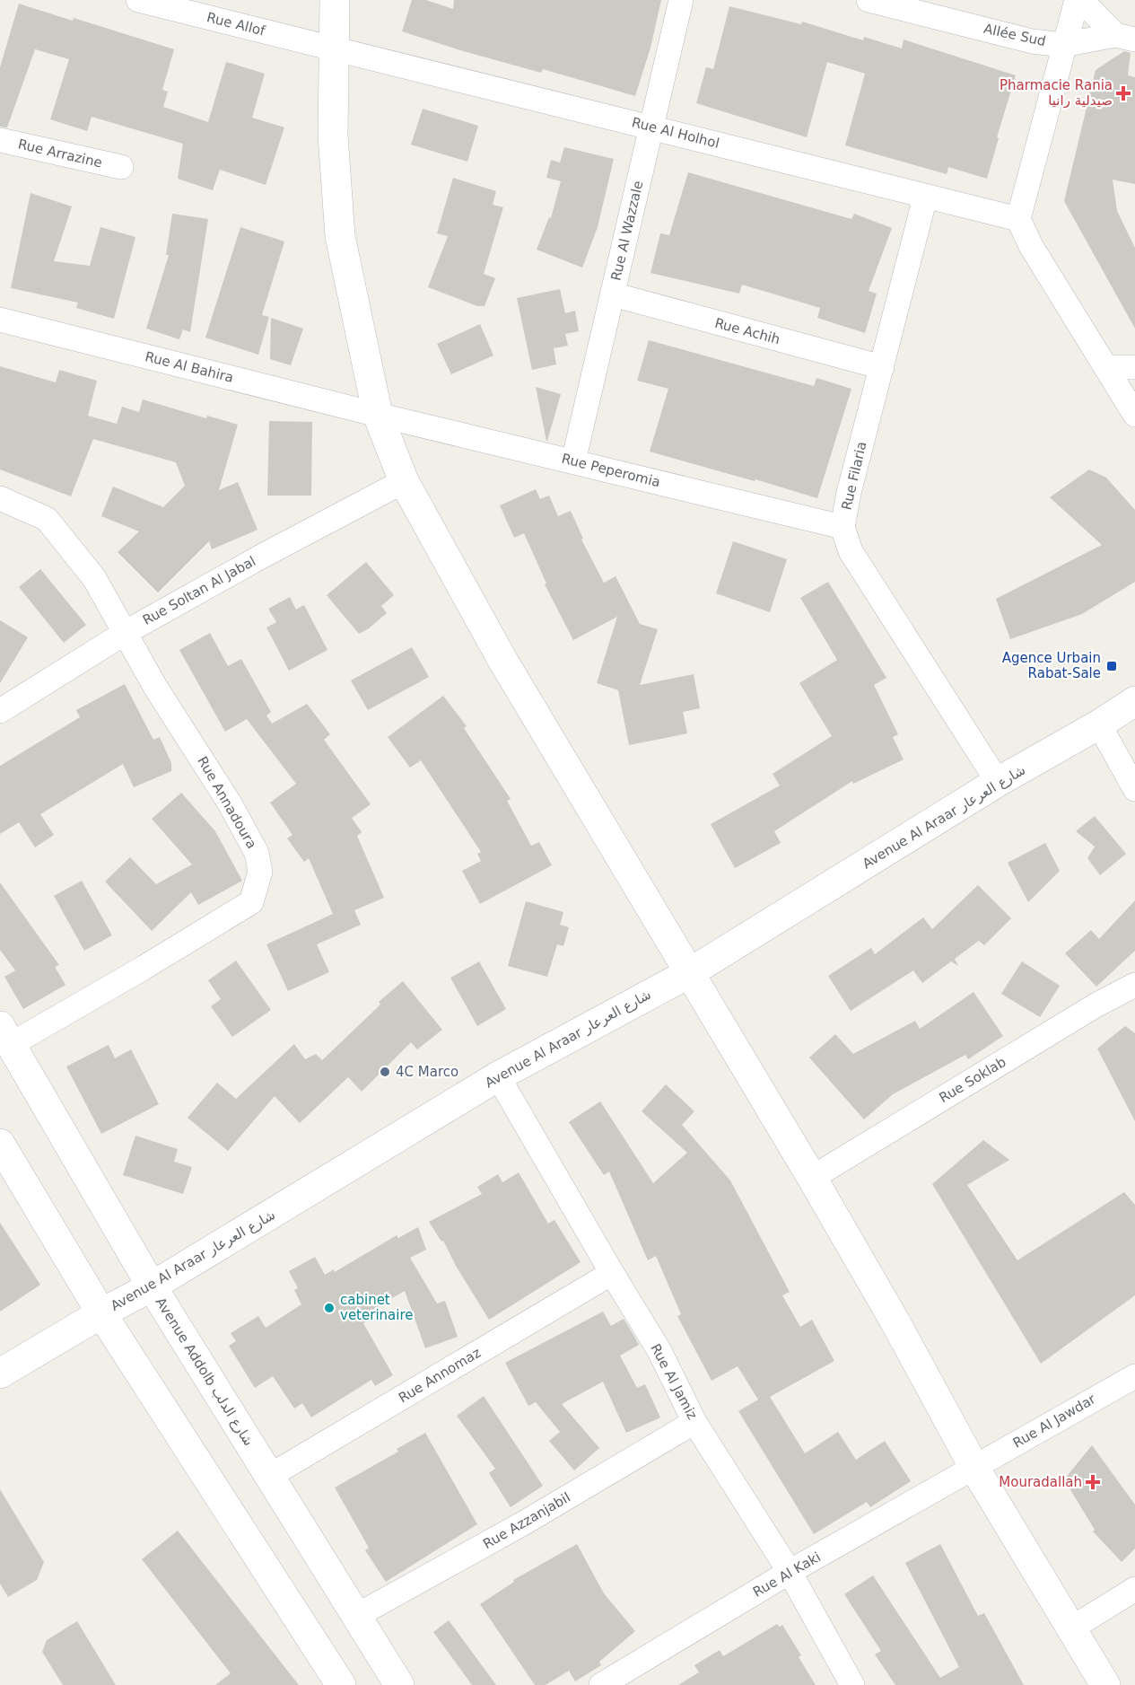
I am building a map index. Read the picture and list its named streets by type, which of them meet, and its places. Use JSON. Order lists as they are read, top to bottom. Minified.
{"streets":{"street":["Rue Allof","Allée Sud","Rue Al Holhol","Rue Arrazine","Rue Al Wazzale","Rue Achih","Rue Al Bahira","Rue Peperomia","Rue Filaria","Rue Soltan Al Jabal","Rue Annadoura","Avenue Al Araar شارع العرعار","Rue Soklab","Avenue Addolb شارع الدلب","Rue Annomaz","Rue Al Jamiz","Rue Al Jawdar","Rue Azzanjabil","Rue Al Kaki"]},"crossings":[["Rue Allof","Rue Al Holhol"],["Rue Al Holhol","Rue Al Wazzale"],["Rue Al Holhol","Rue Filaria"],["Rue Al Wazzale","Rue Achih"],["Rue Al Wazzale","Rue Peperomia"],["Rue Achih","Rue Filaria"],["Rue Al Bahira","Rue Peperomia"],["Rue Peperomia","Rue Filaria"],["Rue Filaria","Avenue Al Araar شارع العرعار"],["Rue Soltan Al Jabal","Rue Annadoura"],["Rue Annadoura","Avenue Addolb شارع الدلب"],["Avenue Al Araar شارع العرعار","Avenue Addolb شارع الدلب"],["Avenue Al Araar شارع العرعار","Rue Al Jamiz"],["Avenue Addolb شارع الدلب","Rue Annomaz"],["Avenue Addolb شارع الدلب","Rue Azzanjabil"],["Rue Annomaz","Rue Al Jamiz"],["Rue Al Jamiz","Rue Azzanjabil"],["Rue Al Jamiz","Rue Al Kaki"],["Rue Al Jawdar","Rue Al Kaki"]],"places":{"health":["Pharmacie Rania صيدلية رانيا","Mouradallah"],"transit":["Agence Urbain Rabat-Sale"],"other":["4C Marco","cabinet veterinaire"]}}
